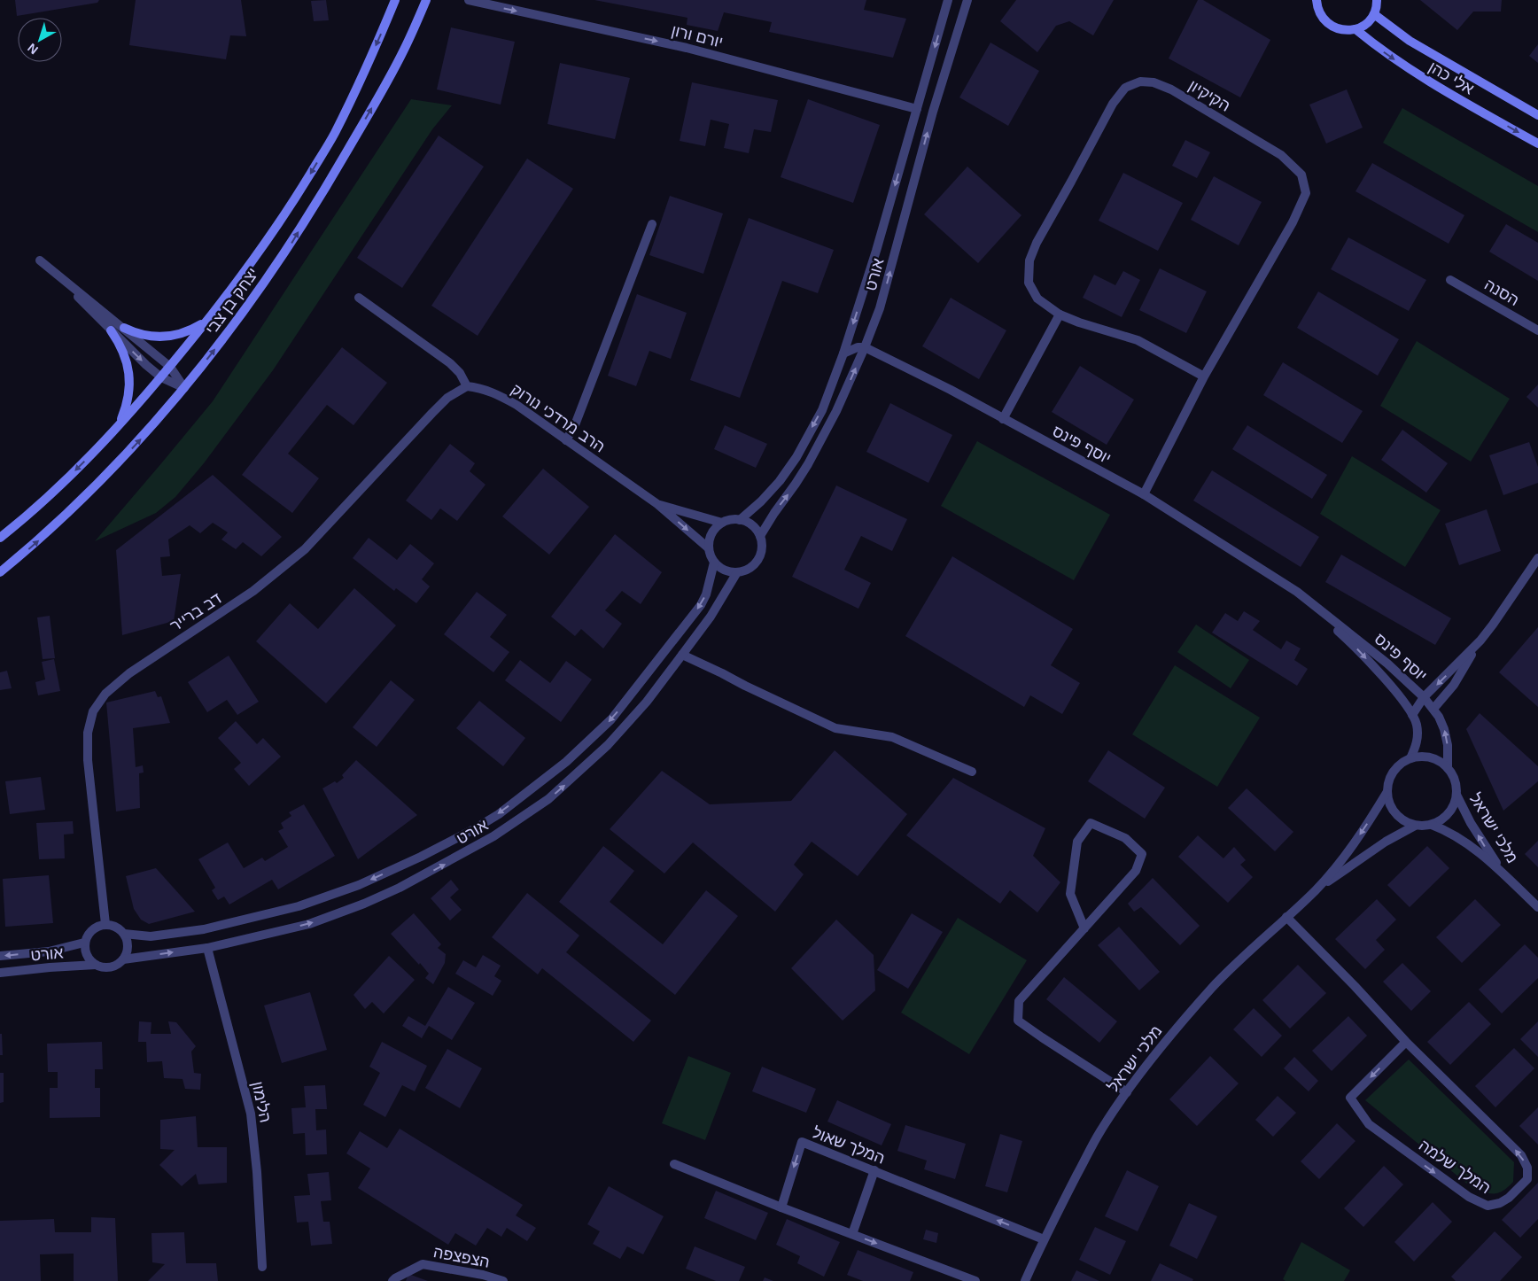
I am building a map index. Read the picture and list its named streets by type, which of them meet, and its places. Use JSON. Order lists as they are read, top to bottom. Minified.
{"streets":{"street":["יורם ורון","אלי כהן","הקיקיון","אורט","הסנה","יצחק בן צבי","הרב מרדכי נורוק","יוסף פינס","דב ברייר","מלכי ישראל","הלימון","המלך שאול","המלך שלמה","הצפצפה"]},"crossings":[["יורם ורון","אורט"],["הקיקיון","יוסף פינס"],["אורט","הרב מרדכי נורוק"],["אורט","יוסף פינס"],["אורט","דב ברייר"],["אורט","הלימון"],["הרב מרדכי נורוק","דב ברייר"],["יוסף פינס","מלכי ישראל"],["מלכי ישראל","המלך שאול"],["מלכי ישראל","המלך שלמה"]],"one_way":["יורם ורון"],"north":"bottom left"}
